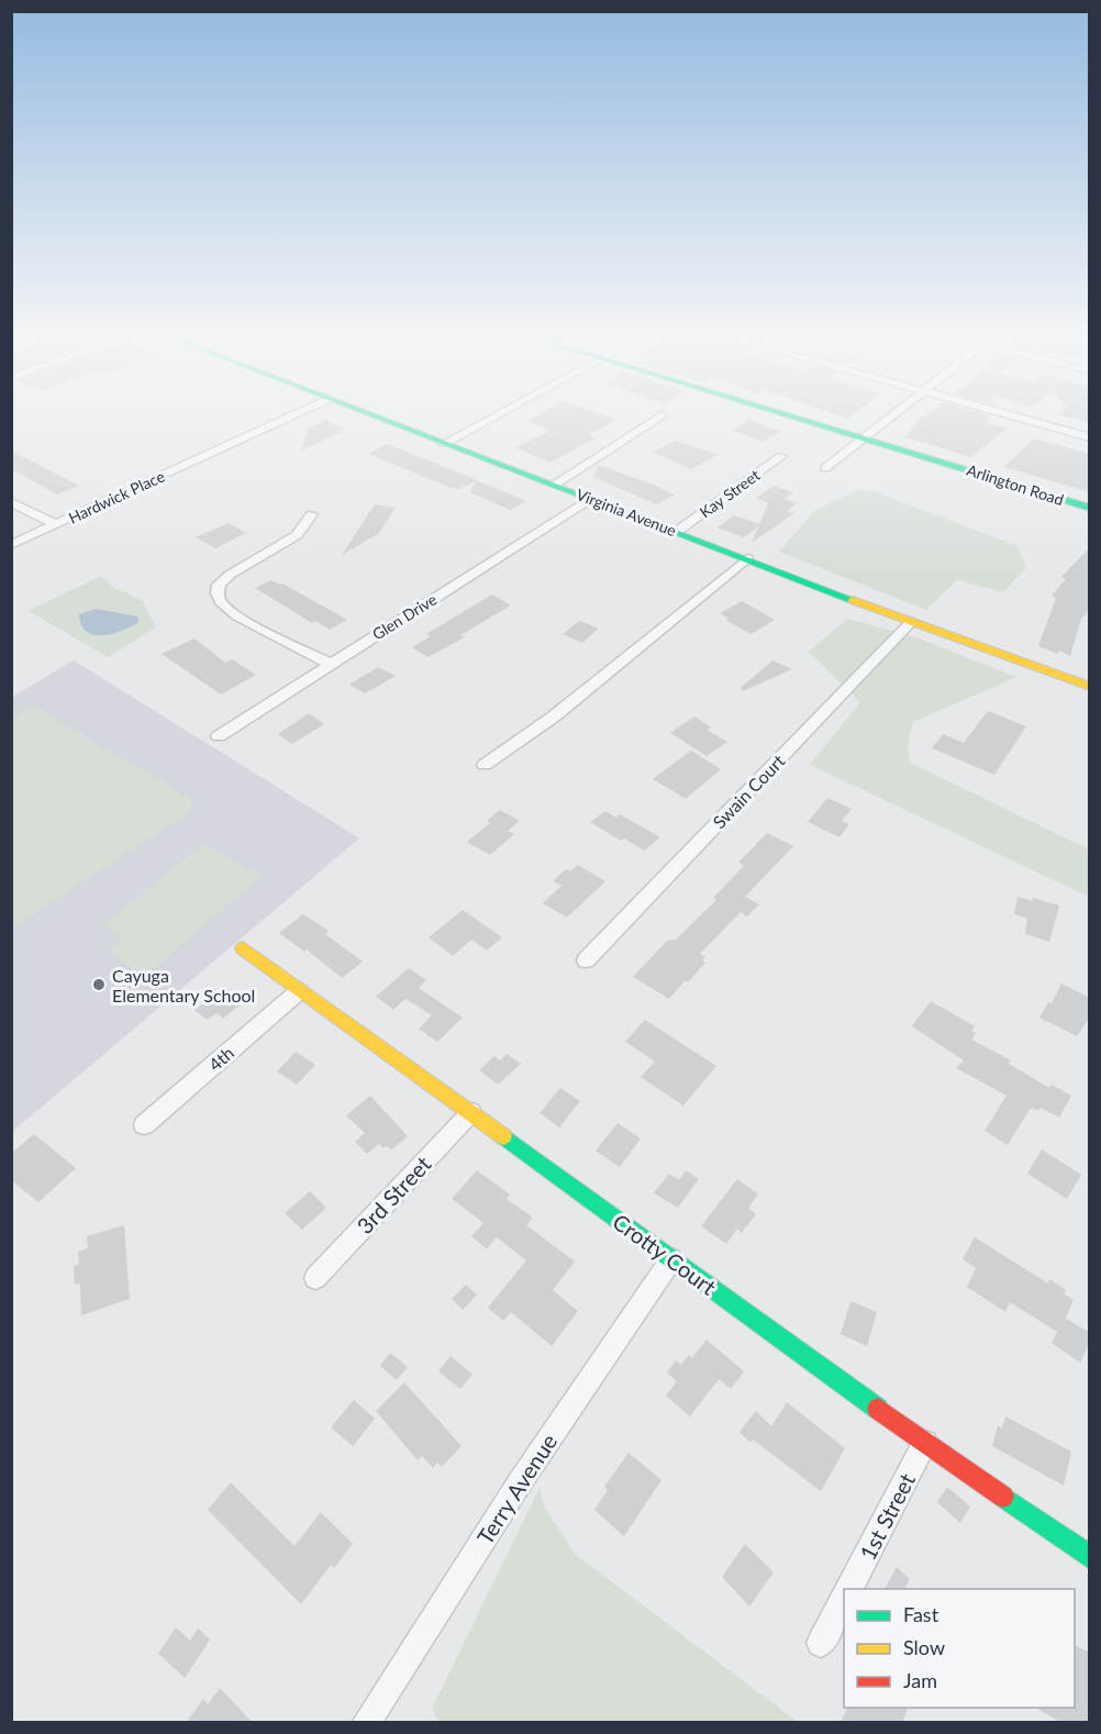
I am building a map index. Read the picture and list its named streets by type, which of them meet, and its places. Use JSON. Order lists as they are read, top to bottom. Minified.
{"streets":{"street":["Arlington Road","Kay Street","Hardwick Place","Virginia Avenue","Glen Drive","Swain Court","4th","3rd Street","Crotty Court","Terry Avenue","1st Street"]},"crossings":[["Kay Street","Virginia Avenue"],["Virginia Avenue","Glen Drive"],["Virginia Avenue","Swain Court"],["4th","Crotty Court"],["3rd Street","Crotty Court"],["Crotty Court","Terry Avenue"],["Crotty Court","1st Street"]],"places":["Cayuga Elementary School"],"legend":["Fast","Slow","Jam"]}
